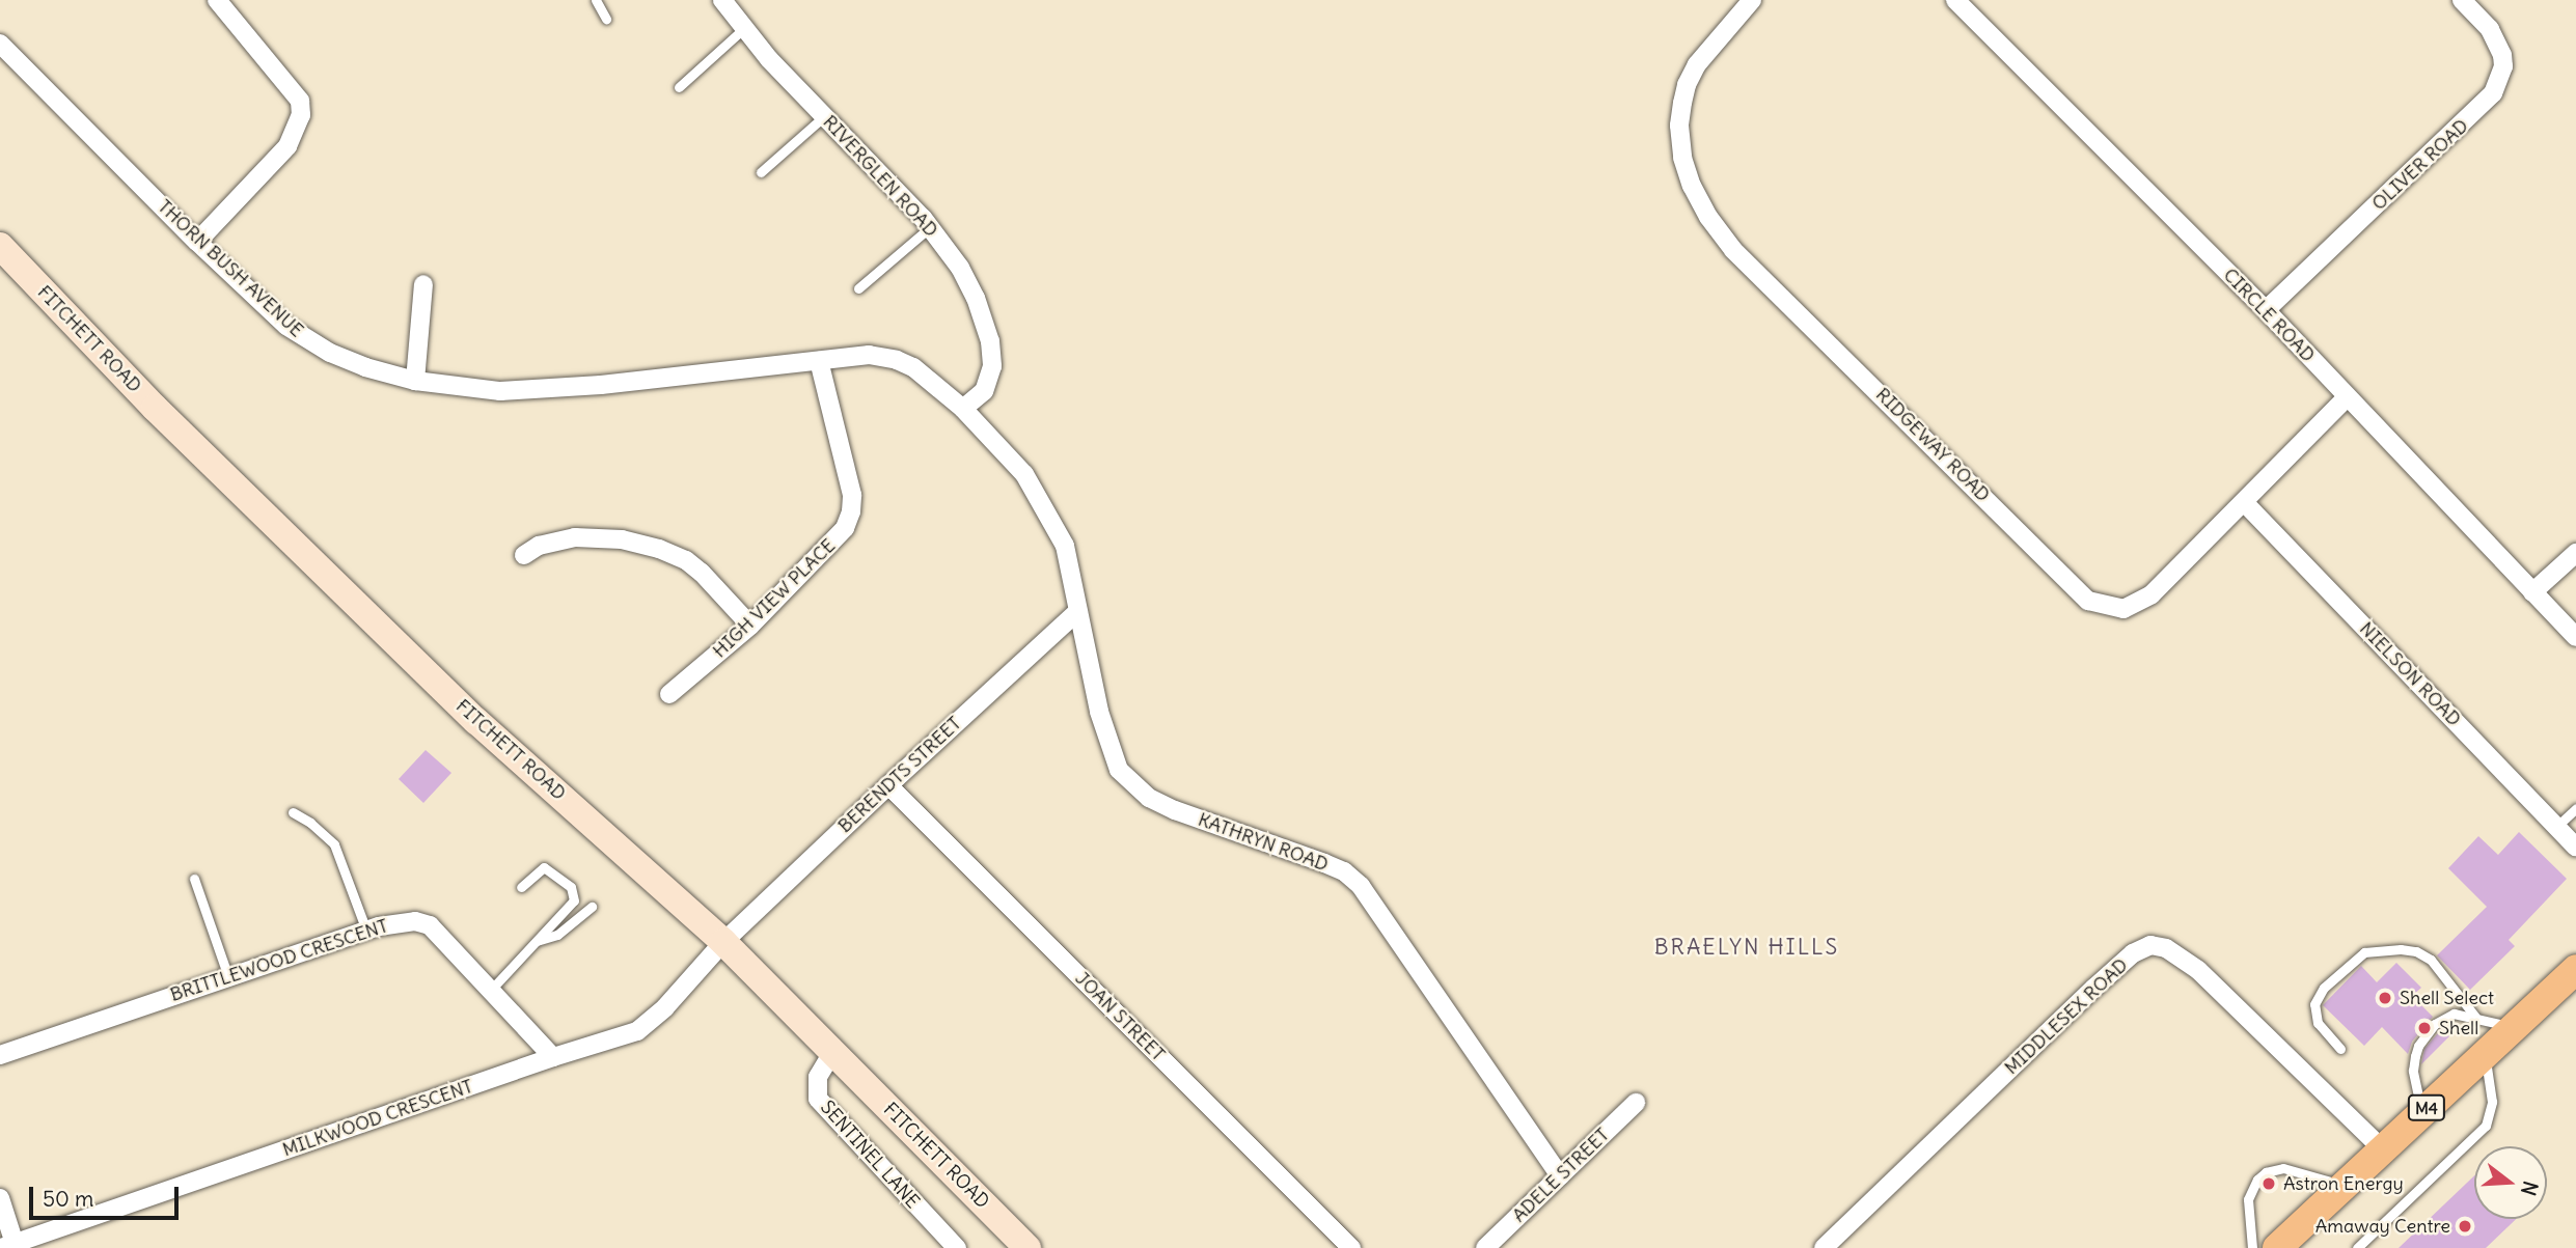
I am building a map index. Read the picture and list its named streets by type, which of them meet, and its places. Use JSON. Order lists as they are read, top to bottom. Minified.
{"streets":{"main road":["M4"],"street":["OLIVER ROAD","RIVERGLEN ROAD","THORN BUSH AVENUE","CIRCLE ROAD","FITCHETT ROAD","RIDGEWAY ROAD","HIGH VIEW PLACE","NIELSON ROAD","BERENDTS STREET","KATHRYN ROAD","BRITTLEWOOD CRESCENT","JOAN STREET","MIDDLESEX ROAD","MILKWOOD CRESCENT","SENTINEL LANE","ADELE STREET"]},"crossings":[["OLIVER ROAD","CIRCLE ROAD"],["RIVERGLEN ROAD","THORN BUSH AVENUE"],["RIVERGLEN ROAD","KATHRYN ROAD"],["THORN BUSH AVENUE","HIGH VIEW PLACE"],["THORN BUSH AVENUE","KATHRYN ROAD"],["CIRCLE ROAD","RIDGEWAY ROAD"],["FITCHETT ROAD","BERENDTS STREET"],["FITCHETT ROAD","MILKWOOD CRESCENT"],["FITCHETT ROAD","SENTINEL LANE"],["RIDGEWAY ROAD","NIELSON ROAD"],["BERENDTS STREET","KATHRYN ROAD"],["BERENDTS STREET","JOAN STREET"],["BERENDTS STREET","MILKWOOD CRESCENT"],["KATHRYN ROAD","ADELE STREET"],["BRITTLEWOOD CRESCENT","MILKWOOD CRESCENT"],["MIDDLESEX ROAD","M4"]],"districts":["BRAELYN HILLS"],"places":["Shell Select","Shell","Astron Energy","Amaway Centre"],"scale_bar":"50 m","north":"right"}
